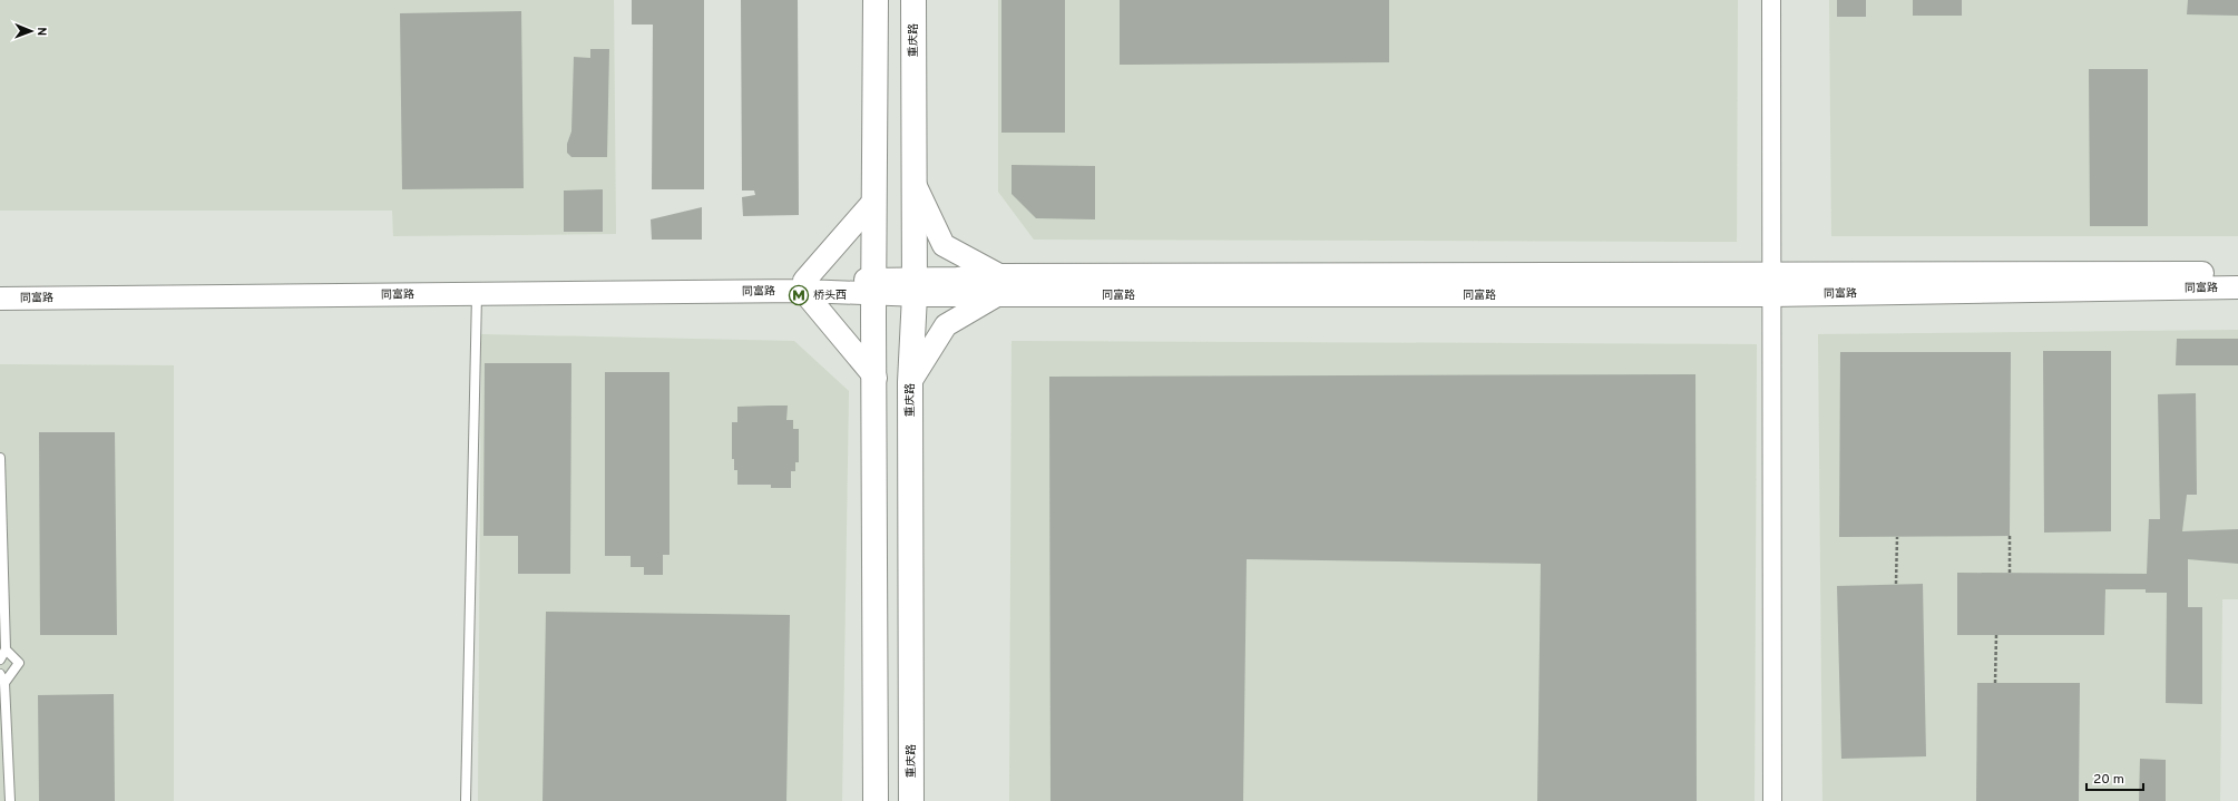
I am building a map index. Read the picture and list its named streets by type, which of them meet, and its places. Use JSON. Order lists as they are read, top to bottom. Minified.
{"streets":{"main road":["重庆路"],"street":["同富路"]},"crossings":[["重庆路","同富路"]],"places":{"metro station":["桥头西"]},"scale_bar":"20 m","north":"right"}
